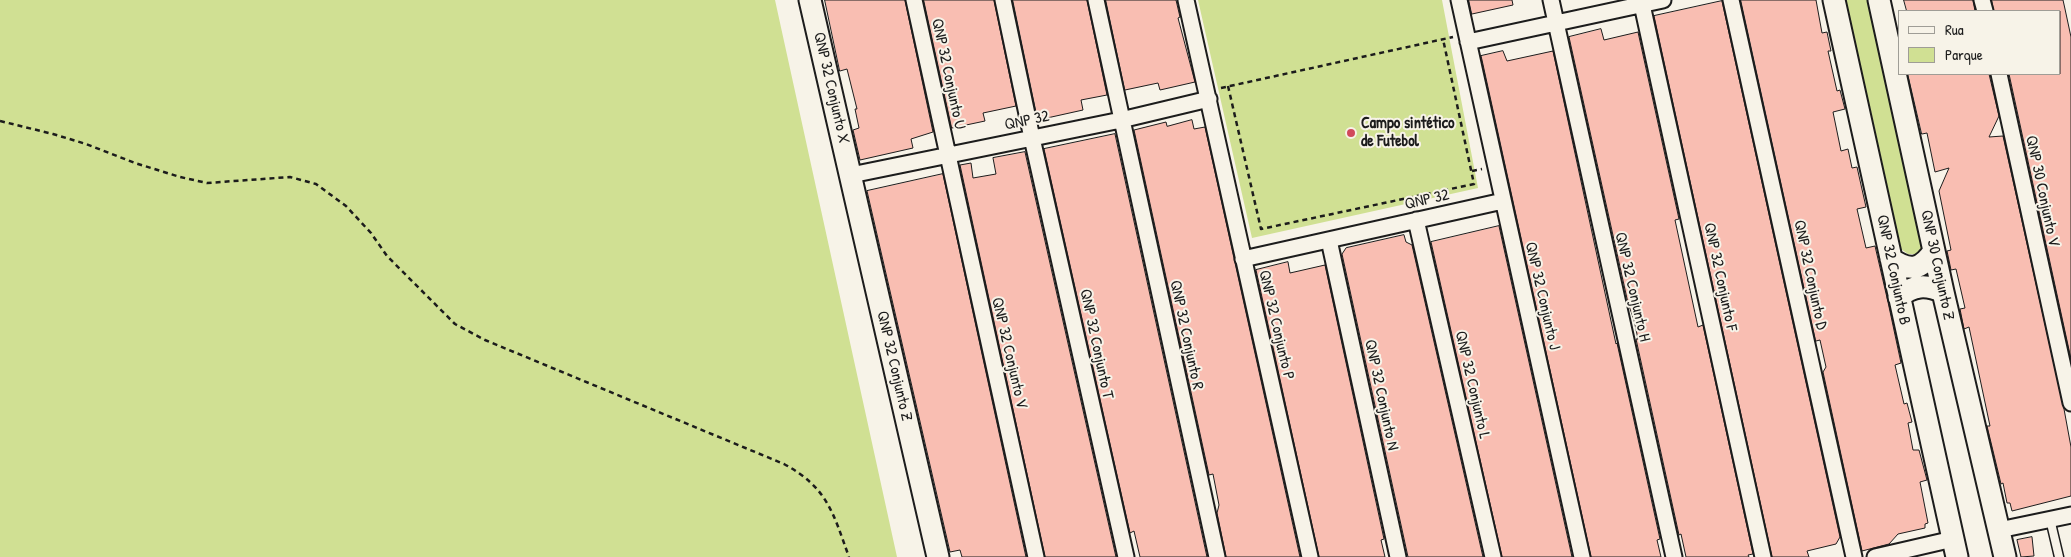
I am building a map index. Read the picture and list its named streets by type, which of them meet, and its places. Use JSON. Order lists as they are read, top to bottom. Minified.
{"streets":{"street":["QNP 32 Conjunto U","QNP 32 Conjunto X","QNP 32","QNP 30 Conjunto V","QNP 30 Conjunto Z","QNP 32 Conjunto B","QNP 32 Conjunto D","QNP 32 Conjunto F","QNP 32 Conjunto H","QNP 32 Conjunto J","QNP 32 Conjunto P","QNP 32 Conjunto R","QNP 32 Conjunto T","QNP 32 Conjunto V","QNP 32 Conjunto Z","QNP 32 Conjunto L","QNP 32 Conjunto N"]},"crossings":[["QNP 32 Conjunto U","QNP 32"],["QNP 32 Conjunto U","QNP 32 Conjunto V"],["QNP 32 Conjunto X","QNP 32"],["QNP 32 Conjunto X","QNP 32 Conjunto Z"],["QNP 32","QNP 32 Conjunto J"],["QNP 32","QNP 32 Conjunto P"],["QNP 32","QNP 32 Conjunto R"],["QNP 32","QNP 32 Conjunto T"],["QNP 32","QNP 32 Conjunto V"],["QNP 32","QNP 32 Conjunto Z"],["QNP 32","QNP 32 Conjunto L"],["QNP 32","QNP 32 Conjunto N"]],"places":["Campo sintético de Futebol"],"legend":["Rua","Parque"]}
